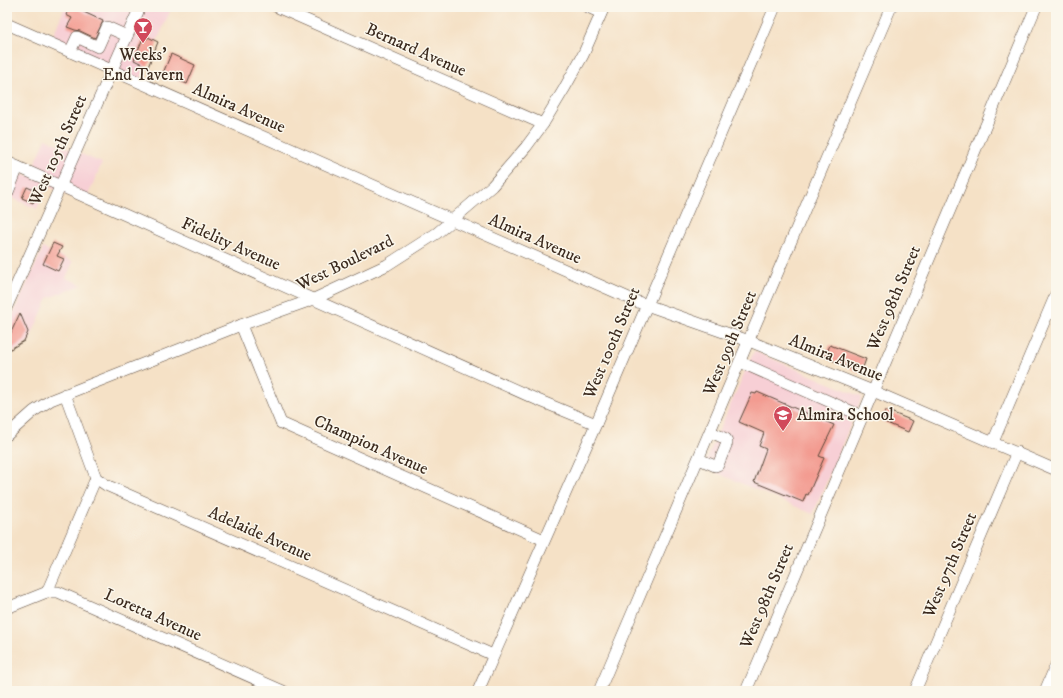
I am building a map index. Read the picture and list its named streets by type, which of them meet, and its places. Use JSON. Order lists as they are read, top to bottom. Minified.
{"streets":{"street":["Bernard Avenue","Almira Avenue","West 105th Street","Fidelity Avenue","West Boulevard","West 98th Street","West 100th Street","West 99th Street","Champion Avenue","Adelaide Avenue","West 97th Street","Loretta Avenue"]},"crossings":[["Bernard Avenue","West Boulevard"],["Almira Avenue","West 105th Street"],["Almira Avenue","West Boulevard"],["Almira Avenue","West 98th Street"],["Almira Avenue","West 100th Street"],["Almira Avenue","West 99th Street"],["Almira Avenue","West 97th Street"],["West 105th Street","Fidelity Avenue"],["Fidelity Avenue","West Boulevard"],["Fidelity Avenue","West 100th Street"],["West Boulevard","Champion Avenue"],["West 100th Street","Champion Avenue"],["West 100th Street","Adelaide Avenue"]],"places":{"bar":["Weeks' End Tavern"],"school or university":["Almira School"]}}
